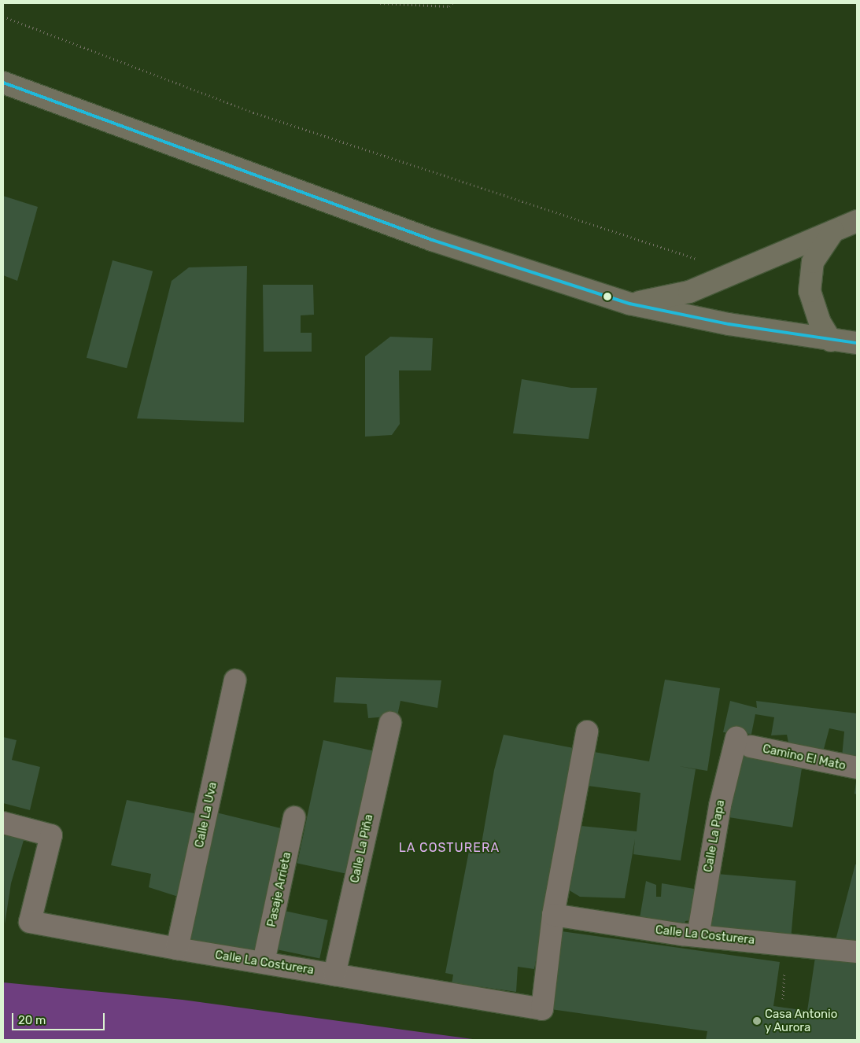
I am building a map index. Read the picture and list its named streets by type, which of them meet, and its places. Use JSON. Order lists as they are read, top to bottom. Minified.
{"streets":{"street":["Camino El Mato","Calle La Uva","Calle La Papa","Calle La Piña","Pasaje Arrieta","Calle La Costurera"]},"crossings":[["Camino El Mato","Calle La Papa"],["Calle La Uva","Calle La Costurera"],["Calle La Papa","Calle La Costurera"],["Calle La Piña","Calle La Costurera"],["Pasaje Arrieta","Calle La Costurera"]],"districts":["LA COSTURERA"],"places":["Casa Antonio y Aurora"],"scale_bar":"20 m"}
